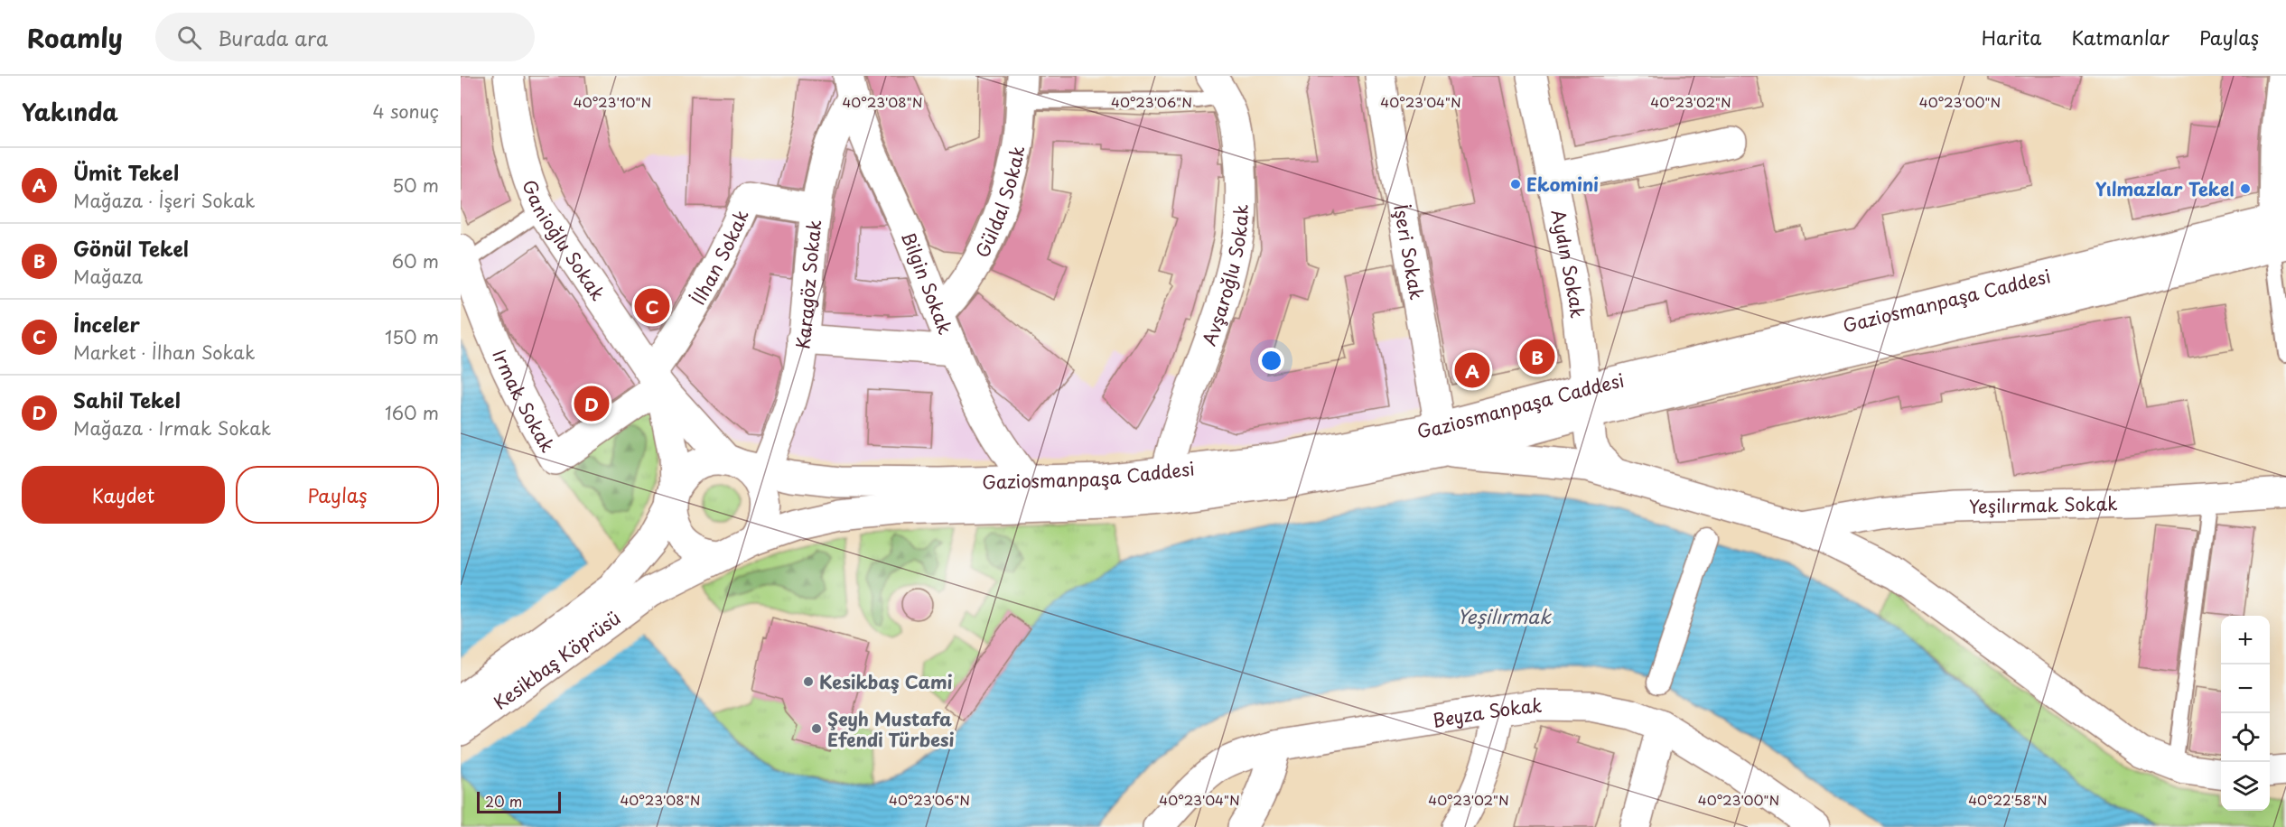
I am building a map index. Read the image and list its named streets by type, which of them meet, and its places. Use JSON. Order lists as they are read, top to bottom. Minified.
{"streets":{"street":["Güldal Sokak","Ganioğlu Sokak","İşeri Sokak","İlhan Sokak","Aydın Sokak","Avşaroğlu Sokak","Bilgin Sokak","Karagöz Sokak","Gaziosmanpaşa Caddesi","Irmak Sokak","Yeşilırmak Sokak","Kesikbaş Köprüsü","Beyza Sokak"]},"crossings":[["Güldal Sokak","Bilgin Sokak"],["Ganioğlu Sokak","İlhan Sokak"],["Ganioğlu Sokak","Karagöz Sokak"],["Ganioğlu Sokak","Gaziosmanpaşa Caddesi"],["Ganioğlu Sokak","Irmak Sokak"],["İşeri Sokak","Gaziosmanpaşa Caddesi"],["İlhan Sokak","Karagöz Sokak"],["İlhan Sokak","Irmak Sokak"],["Aydın Sokak","Gaziosmanpaşa Caddesi"],["Avşaroğlu Sokak","Gaziosmanpaşa Caddesi"],["Bilgin Sokak","Karagöz Sokak"],["Bilgin Sokak","Gaziosmanpaşa Caddesi"],["Karagöz Sokak","Gaziosmanpaşa Caddesi"]],"water":["Yeşilırmak"],"places":["Ekomini","Yılmazlar Tekel","Kesikbaş Cami","Şeyh Mustafa Efendi Türbesi"],"scale_bar":"20 m","page":{"header":"Roamly","search":"Burada ara","nav":["Harita","Katmanlar","Paylaş"],"heading":["Yakında","4 sonuç"],"list":[{"mark":"A","name":"Ümit Tekel","note":"Mağaza · İşeri Sokak","value":"50 m"},{"mark":"B","name":"Gönül Tekel","note":"Mağaza","value":"60 m"},{"mark":"C","name":"İnceler","note":"Market · İlhan Sokak","value":"150 m"},{"mark":"D","name":"Sahil Tekel","note":"Mağaza · Irmak Sokak","value":"160 m"}],"pins":["C","B","A","D"],"buttons":["Kaydet","Paylaş"],"map_buttons":["+","−"],"scale":"20 m"},"coordinates":["40°23'10\"N","40°23'08\"N","40°23'06\"N","40°23'04\"N","40°23'02\"N","40°23'00\"N","40°22'58\"N"]}
